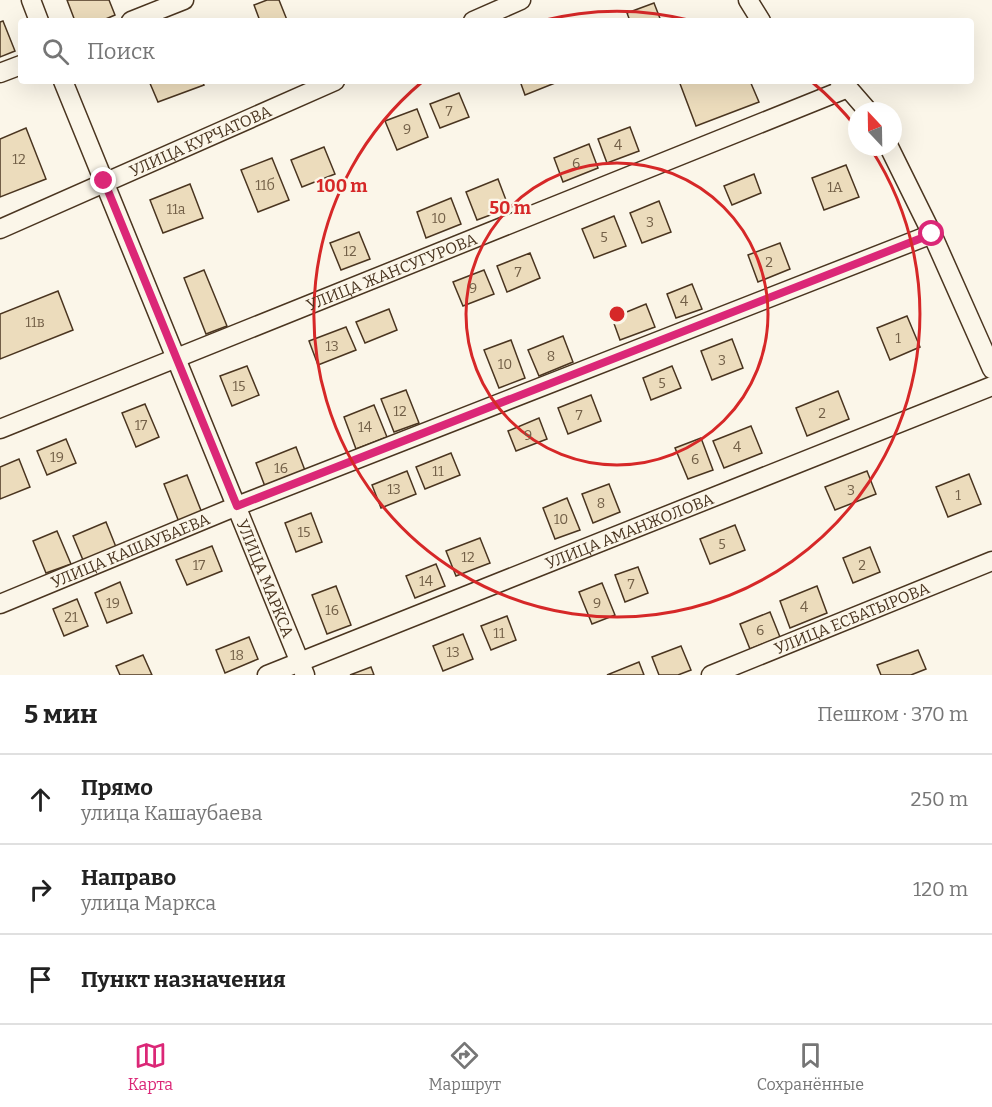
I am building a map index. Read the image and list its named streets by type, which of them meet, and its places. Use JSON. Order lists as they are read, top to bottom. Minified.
{"streets":{"street":["УЛИЦА КУРЧАТОВА","УЛИЦА ЖАНСУГУРОВА","УЛИЦА АМАНЖОЛОВА","УЛИЦА КАШАУБАЕВА","УЛИЦА МАРКСА","УЛИЦА ЕСБАТЫРОВА"]},"crossings":[["УЛИЦА КУРЧАТОВА","УЛИЦА МАРКСА"],["УЛИЦА ЖАНСУГУРОВА","УЛИЦА МАРКСА"],["УЛИЦА АМАНЖОЛОВА","УЛИЦА МАРКСА"],["УЛИЦА КАШАУБАЕВА","УЛИЦА МАРКСА"]],"house_numbers":["7","9","4","12","6","11б","1А","11а","10","3","5","12","2","7","9","4","11в","1","13","8","3","10","5","15","12","2","7","17","14","9","4","19","6","16","11","13","3","1","8","10","15","5","12","17","2","14","7","19","9","4","16","21","6","11","13","18"],"north":"top","page":{"search":"Поиск","heading":["5 мин","Пешком · 370 m"],"list":[["Прямо","улица Кашаубаева","250 m"],["Направо","улица Маркса","120 m"],"Пункт назначения"],"nav":["Карта","Маршрут","Сохранённые"]},"rings":["100 m","50 m"]}
